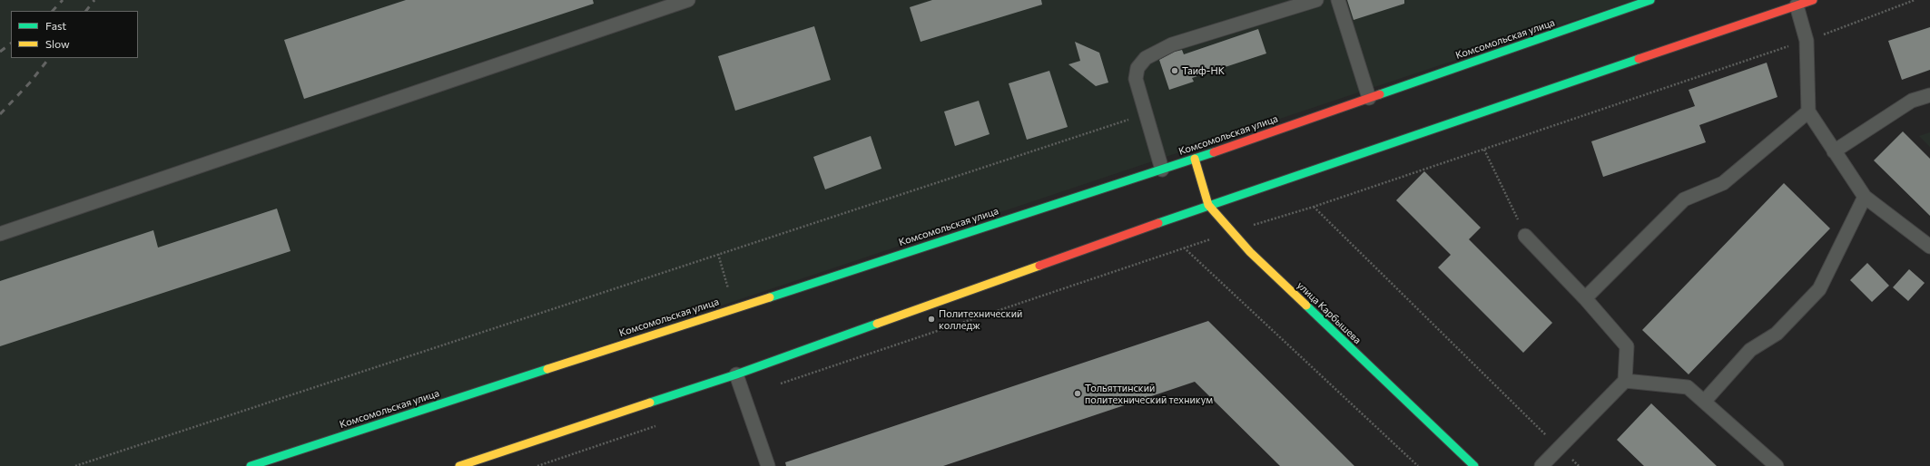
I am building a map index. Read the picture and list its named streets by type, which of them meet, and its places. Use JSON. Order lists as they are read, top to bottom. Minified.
{"streets":{"main road":["Комсомольская улица","улица Карбышева"]},"crossings":[["Комсомольская улица","улица Карбышева"]],"places":["Таиф-НК","Политехнический колледж","Тольяттинский политехнический техникум"],"legend":["Fast","Slow"]}
